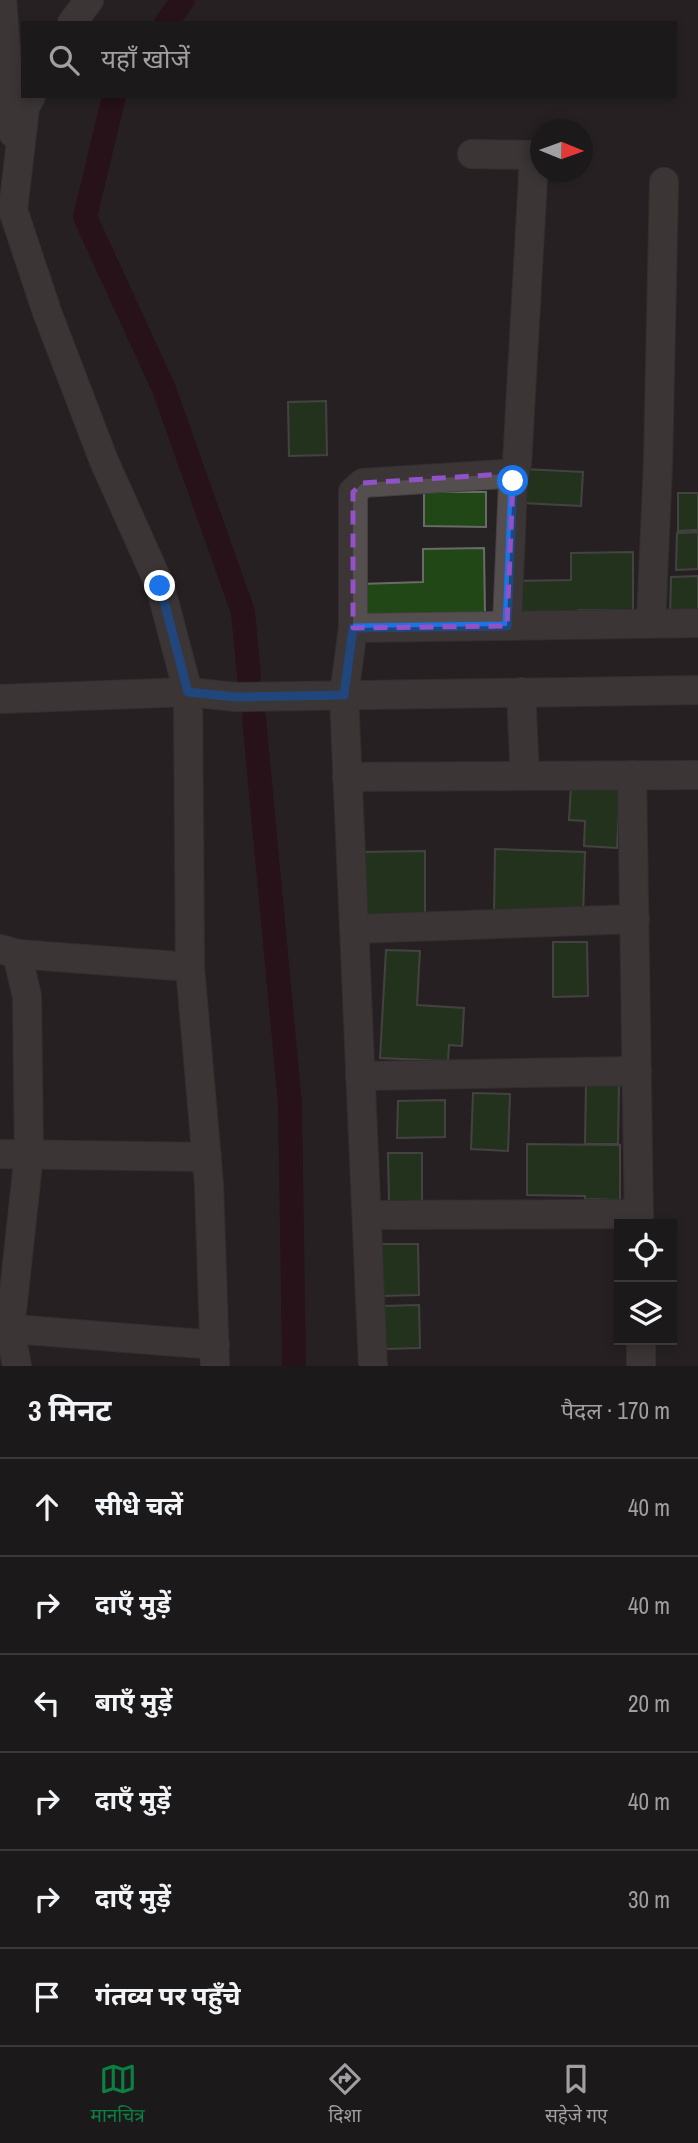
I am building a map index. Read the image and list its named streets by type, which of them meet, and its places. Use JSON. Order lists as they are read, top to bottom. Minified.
{"north":"right","page":{"search":"यहाँ खोजें","heading":["3 मिनट","पैदल · 170 m"],"list":[["सीधे चलें","40 m"],["दाएँ मुड़ें","40 m"],["बाएँ मुड़ें","20 m"],["दाएँ मुड़ें","40 m"],["दाएँ मुड़ें","30 m"],"गंतव्य पर पहुँचे"],"nav":["मानचित्र","दिशा","सहेजे गए"]}}
